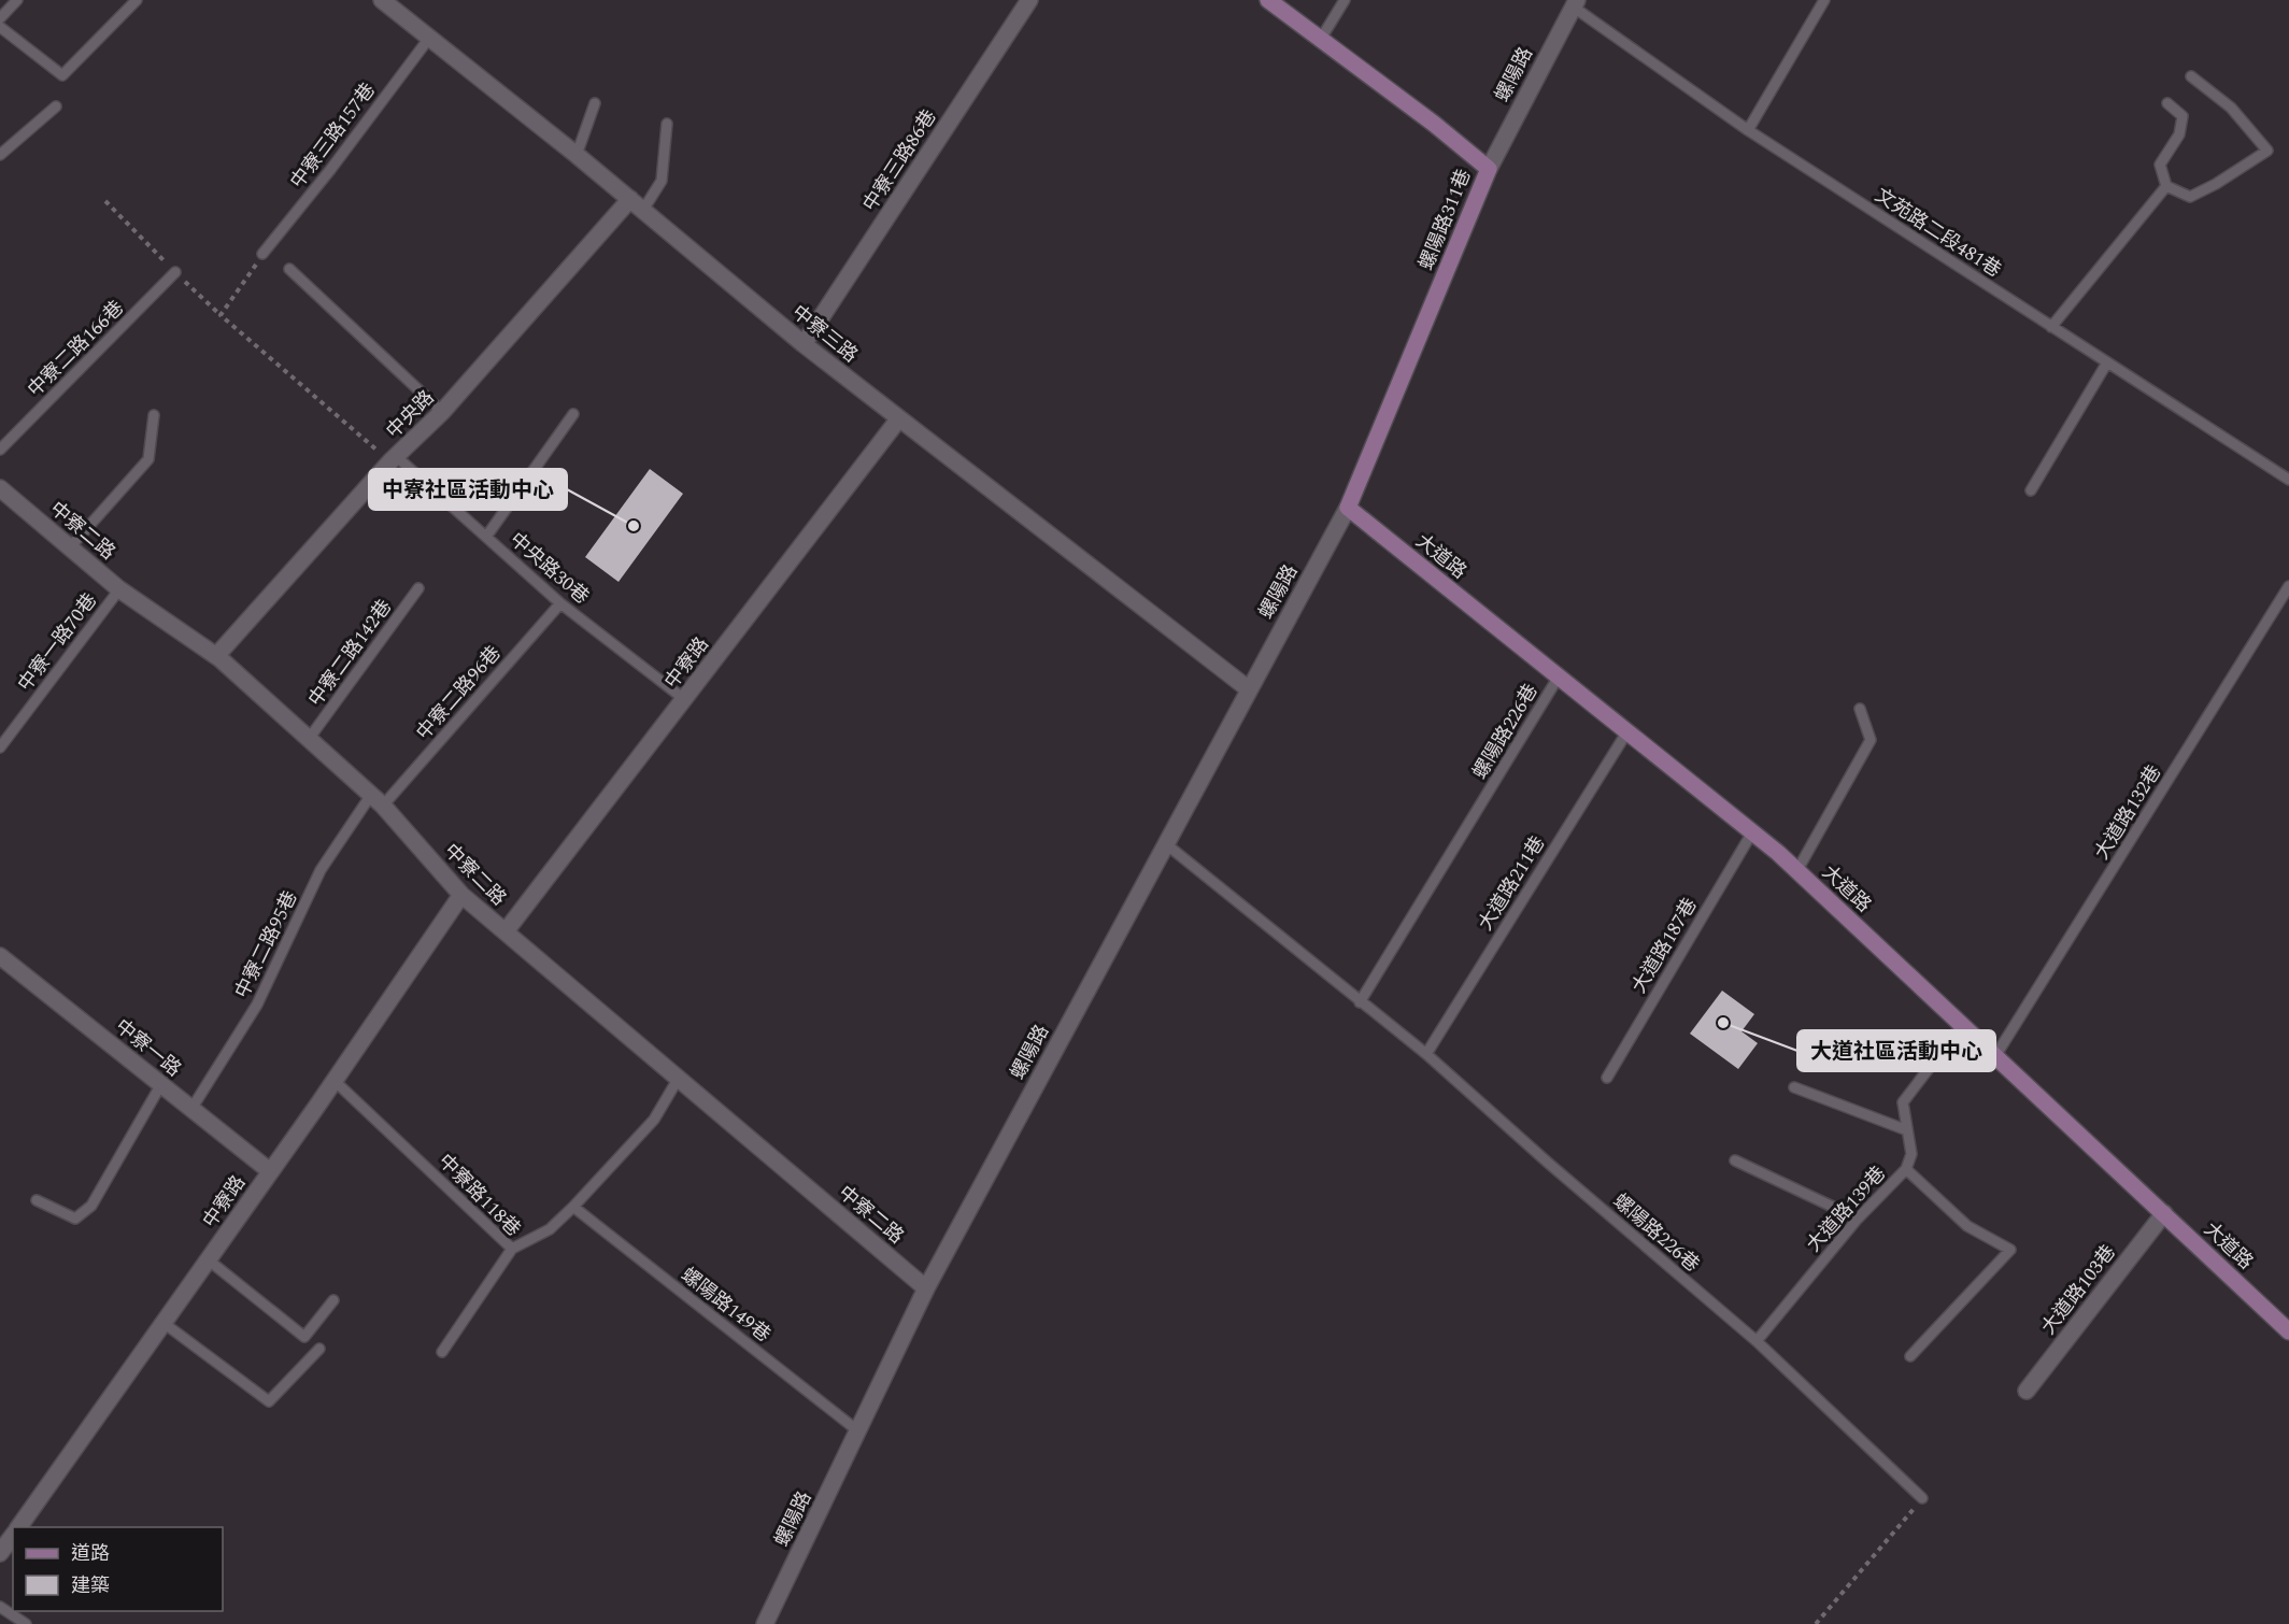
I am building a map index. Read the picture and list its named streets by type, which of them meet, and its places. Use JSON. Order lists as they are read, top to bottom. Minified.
{"streets":{"street":["螺陽路","中寮三路86巷","螺陽路311巷","中寮三路","中央路","中寮二路","大道路","中寮路","中寮一路","大道路103巷"],"lane":["中寮三路157巷","文苑路二段481巷","中寮二路166巷","中央路30巷","中寮一路70巷","中寮二路142巷","中寮二路96巷","螺陽路226巷","大道路132巷","大道路211巷","中寮二路95巷","大道路187巷","中寮路118巷","大道路139巷","螺陽路149巷"]},"crossings":[["螺陽路","螺陽路311巷"],["螺陽路","文苑路二段481巷"],["螺陽路","中寮三路"],["螺陽路","中寮二路"],["螺陽路","大道路"],["螺陽路","螺陽路226巷"],["螺陽路","螺陽路149巷"],["中寮三路157巷","中寮三路"],["中寮三路86巷","中寮三路"],["螺陽路311巷","大道路"],["中寮三路","中央路"],["中寮三路","中寮路"],["中央路","中寮二路"],["中央路","中央路30巷"],["中寮二路","中寮一路70巷"],["中寮二路","中寮二路142巷"],["中寮二路","中寮路"],["中寮二路","中寮二路96巷"],["中寮二路","中寮二路95巷"],["大道路","螺陽路226巷"],["大道路","大道路132巷"],["大道路","大道路211巷"],["大道路","大道路187巷"],["大道路","大道路139巷"],["大道路","大道路103巷"],["中央路30巷","中寮路"],["中央路30巷","中寮二路96巷"],["中寮路","中寮一路"],["中寮路","中寮路118巷"],["中寮二路96巷","中寮二路95巷"],["螺陽路226巷","大道路211巷"],["螺陽路226巷","大道路139巷"],["中寮二路95巷","中寮一路"]],"places":["中寮社區活動中心","大道社區活動中心"],"legend":["道路","建築"]}
